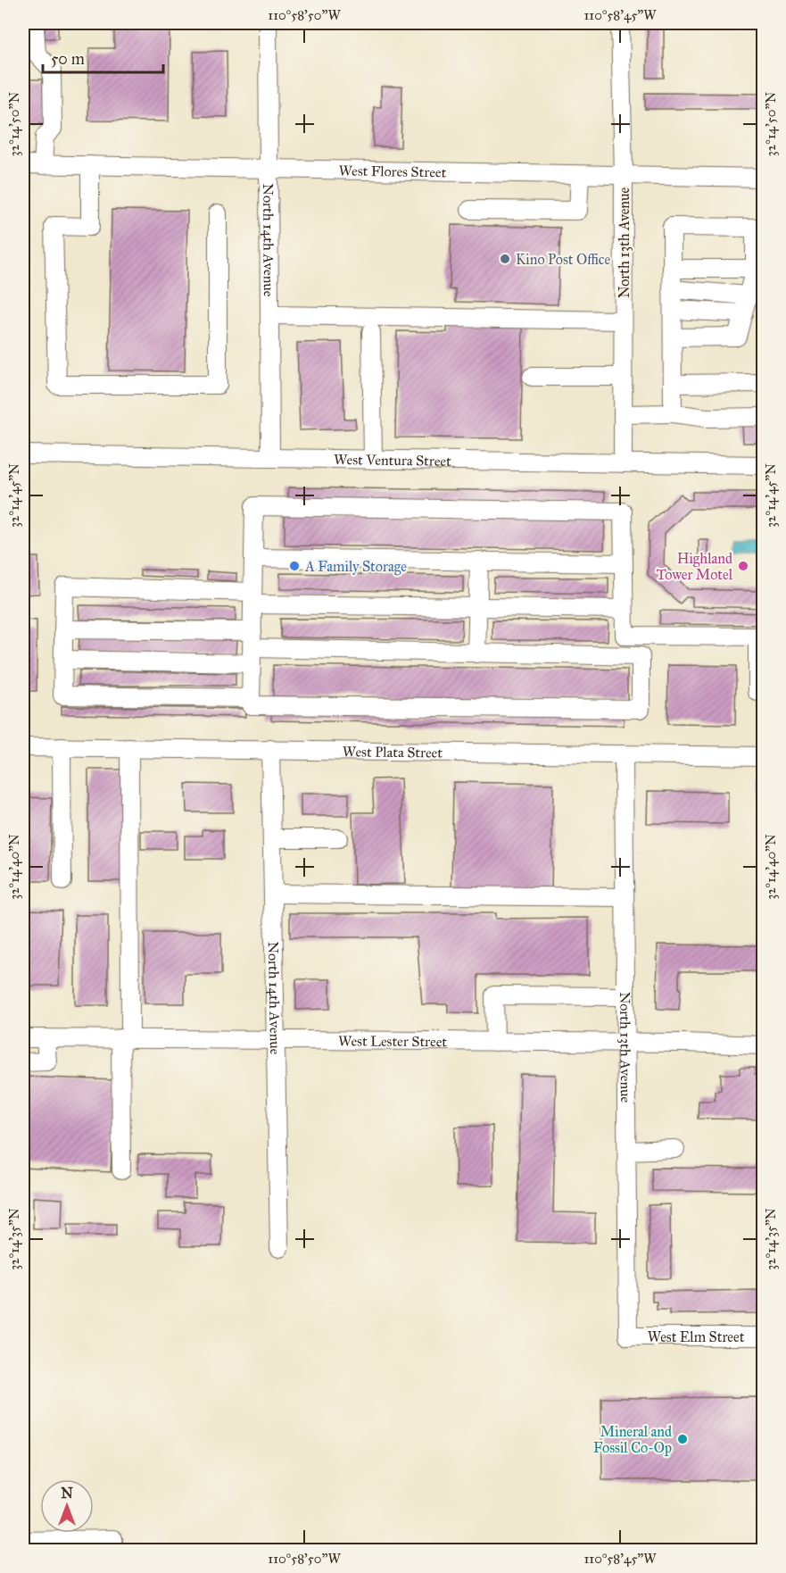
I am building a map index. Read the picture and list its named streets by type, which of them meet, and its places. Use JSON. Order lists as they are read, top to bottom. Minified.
{"streets":{"street":["West Flores Street","North 14th Avenue","North 13th Avenue","West Ventura Street","West Plata Street","West Lester Street","West Elm Street"]},"crossings":[["West Flores Street","North 14th Avenue"],["West Flores Street","North 13th Avenue"],["North 14th Avenue","West Ventura Street"],["North 14th Avenue","West Plata Street"],["North 14th Avenue","West Lester Street"],["North 13th Avenue","West Ventura Street"],["North 13th Avenue","West Plata Street"],["North 13th Avenue","West Lester Street"],["North 13th Avenue","West Elm Street"]],"places":["Kino Post Office","A Family Storage","Highland Tower Motel","Mineral and Fossil Co-Op"],"scale_bar":"50 m","north":"top","coordinates":["110°58'50\"W","110°58'45\"W","32°14'50\"N","32°14'45\"N","32°14'40\"N","32°14'35\"N"]}
